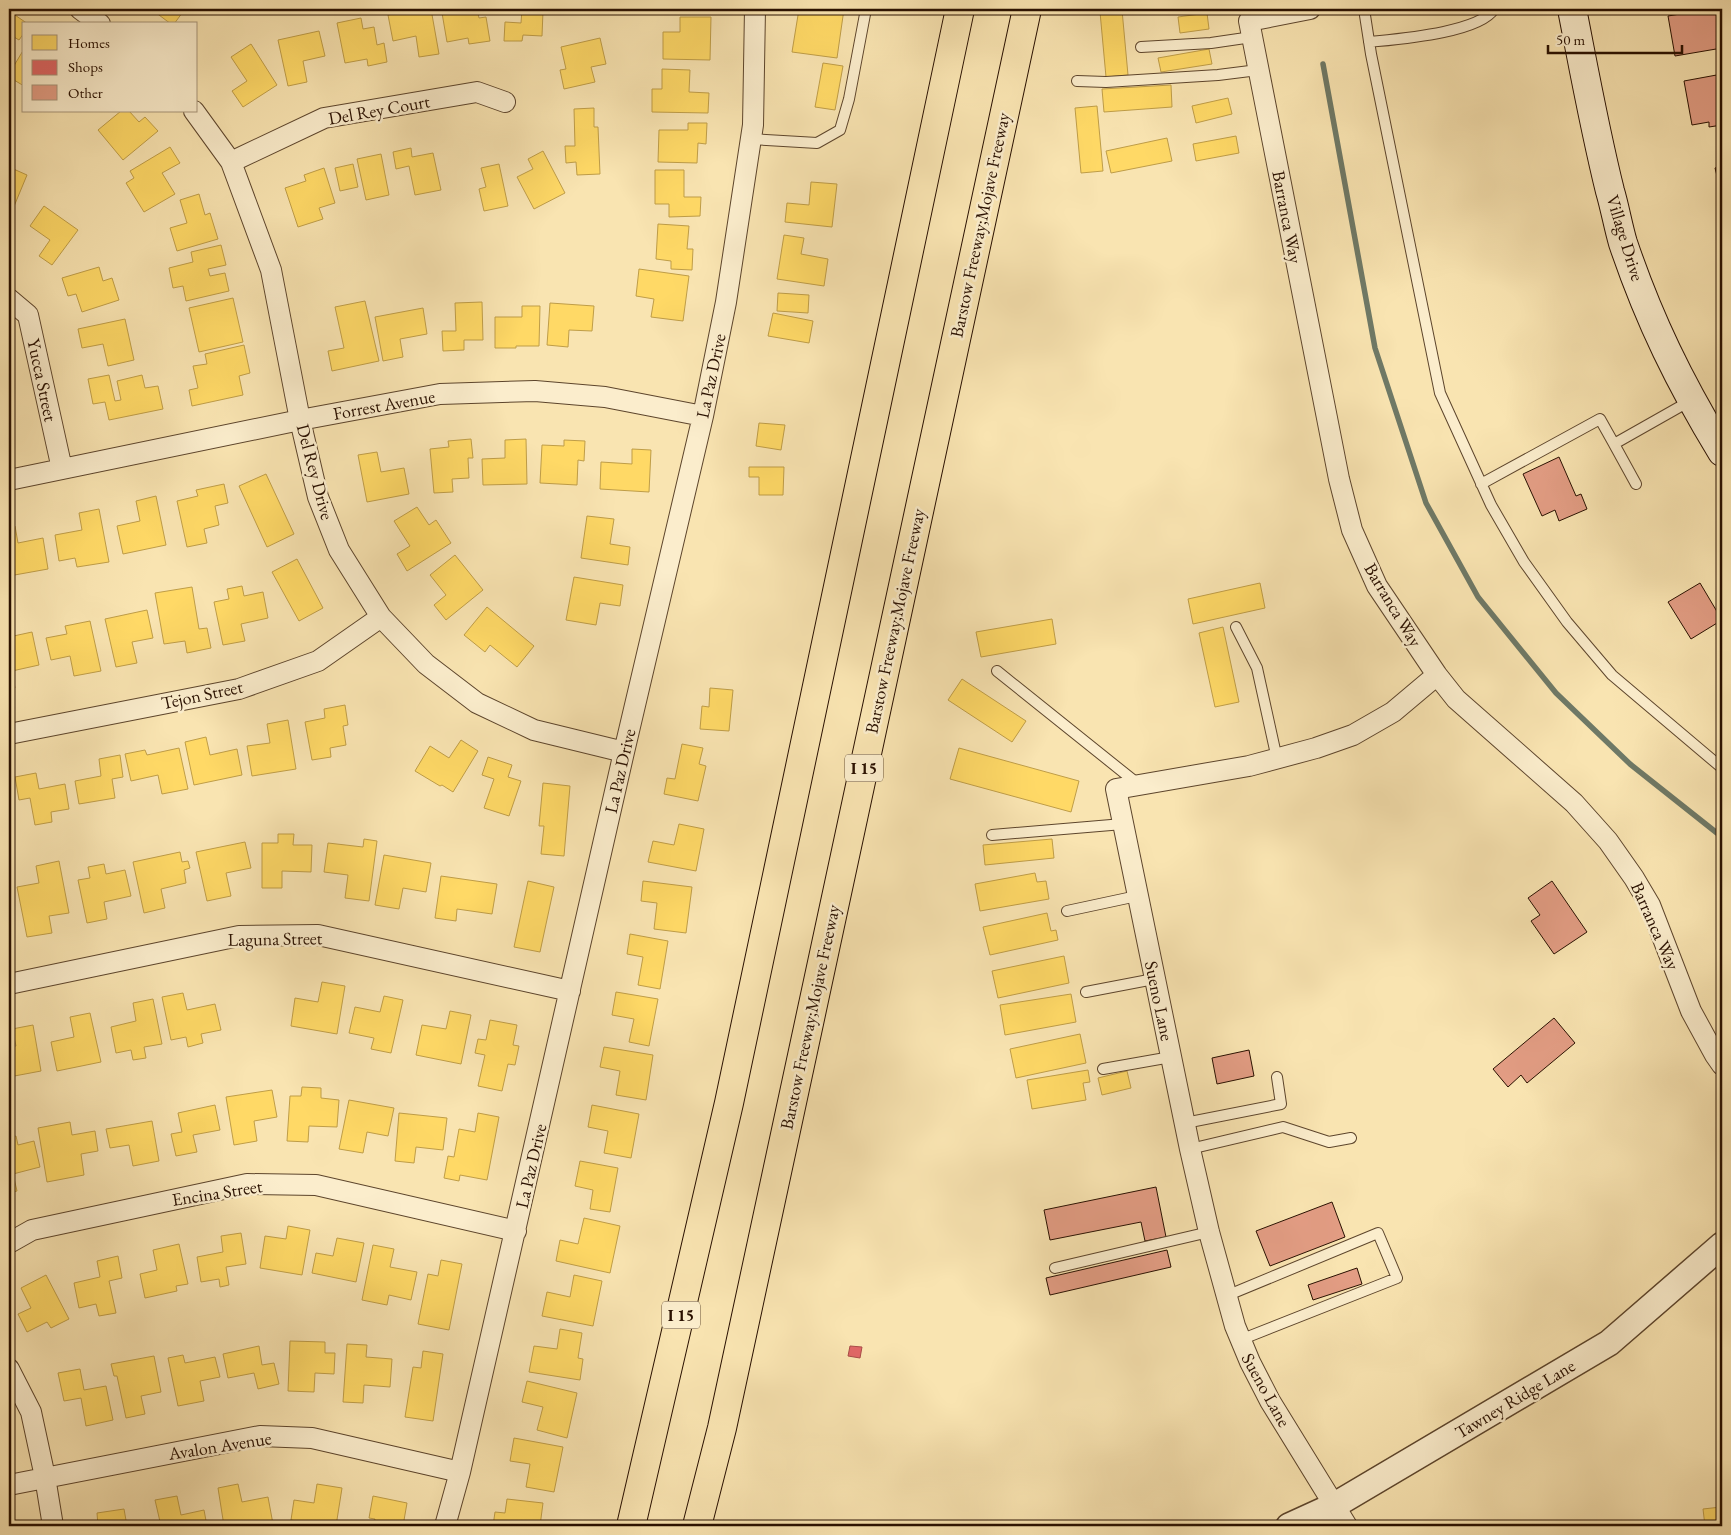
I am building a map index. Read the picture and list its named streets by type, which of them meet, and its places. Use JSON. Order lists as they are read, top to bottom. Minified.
{"streets":{"highway":["Barstow Freeway;Mojave Freeway","I 15"],"main road":["Village Drive"],"street":["Del Rey Court","Barranca Way","La Paz Drive","Yucca Street","Forrest Avenue","Del Rey Drive","Tejon Street","Laguna Street","Sueno Lane","Encina Street","Tawney Ridge Lane","Avalon Avenue"]},"crossings":[["Del Rey Court","Del Rey Drive"],["Barranca Way","Sueno Lane"],["La Paz Drive","Forrest Avenue"],["La Paz Drive","Del Rey Drive"],["La Paz Drive","Laguna Street"],["La Paz Drive","Encina Street"],["La Paz Drive","Avalon Avenue"],["Yucca Street","Forrest Avenue"],["Forrest Avenue","Del Rey Drive"],["Del Rey Drive","Tejon Street"],["Sueno Lane","Tawney Ridge Lane"]],"legend":["Homes","Shops","Other"],"scale_bar":"50 m"}
